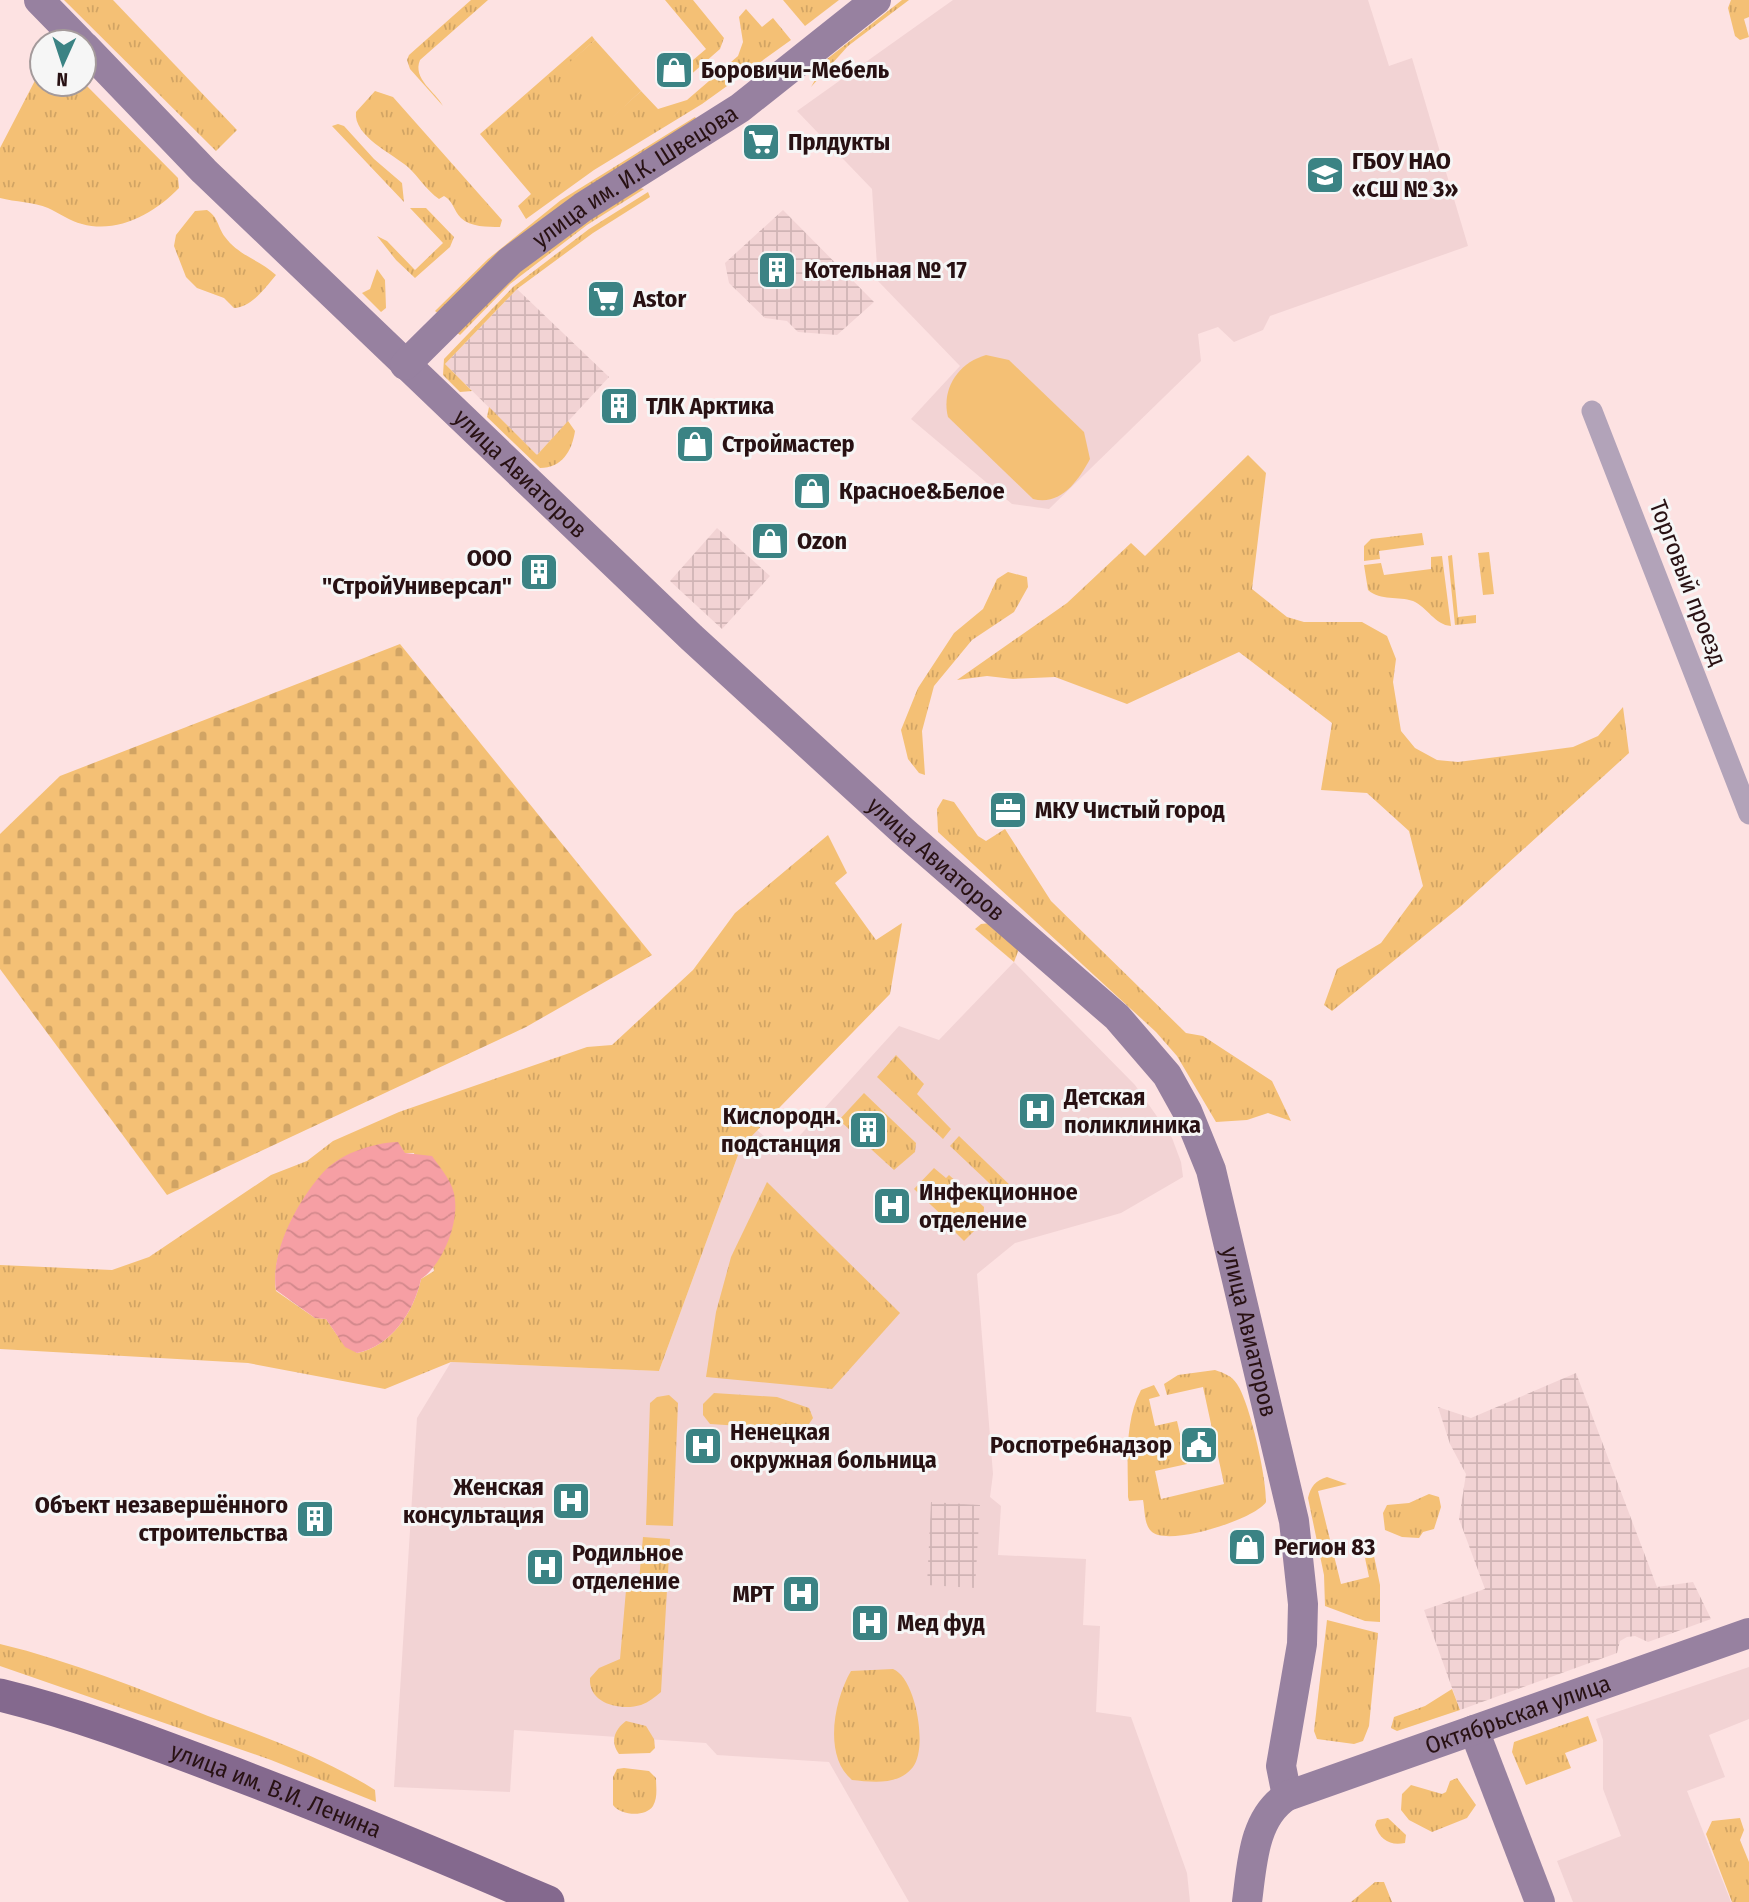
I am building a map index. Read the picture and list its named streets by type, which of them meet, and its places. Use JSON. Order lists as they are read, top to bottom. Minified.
{"streets":{"main road":["улица им. И.К. Швецова","улица Авиаторов","Октябрьская улица","улица им. В.И. Ленина"],"street":["Торговый проезд"]},"crossings":[["улица им. И.К. Швецова","улица Авиаторов"],["улица Авиаторов","Октябрьская улица"]],"places":{"shop":["Боровичи-Мебель","Строймастер","Красное&Белое","Ozon","Регион 83"],"supermarket":["Прлдукты","Astor"],"school or university":["ГБОУ НАО «СШ № 3»"],"building":["Котельная № 17","ТЛК Арктика","ООО \"СтройУниверсал\"","Кислородн. подстанция","Объект незавершённого строительства"],"office":["МКУ Чистый город"],"hospital":["Детская поликлиника","Инфекционное отделение","Ненецкая окружная больница","Женская консультация","Родильное отделение","МРТ","Мед фуд"],"public building":["Роспотребнадзор"]},"north":"bottom"}
